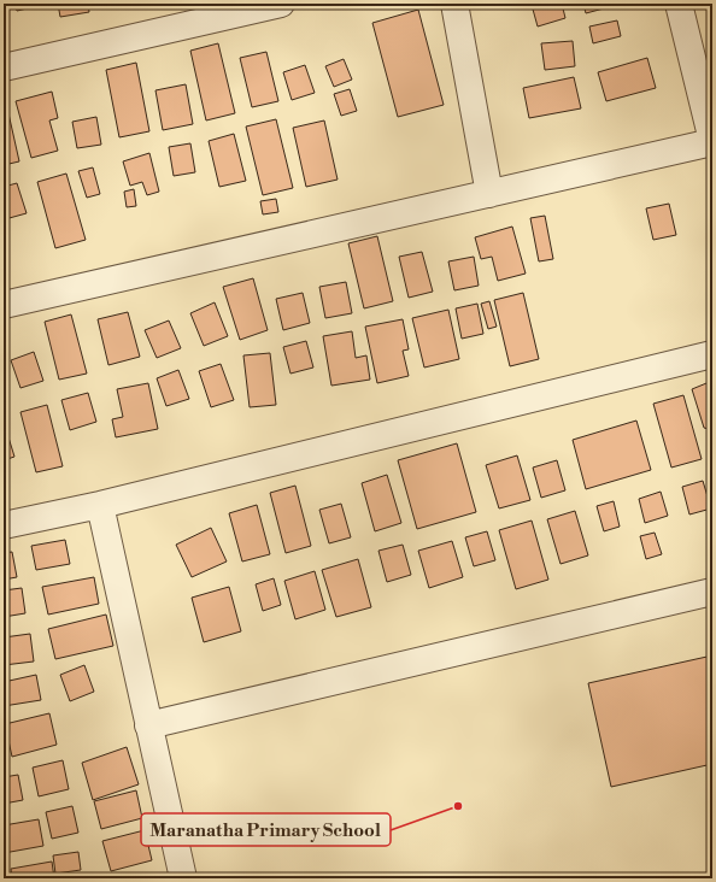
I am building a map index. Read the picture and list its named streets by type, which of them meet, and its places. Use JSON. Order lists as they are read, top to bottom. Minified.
{"places":["Maranatha Primary School"]}
